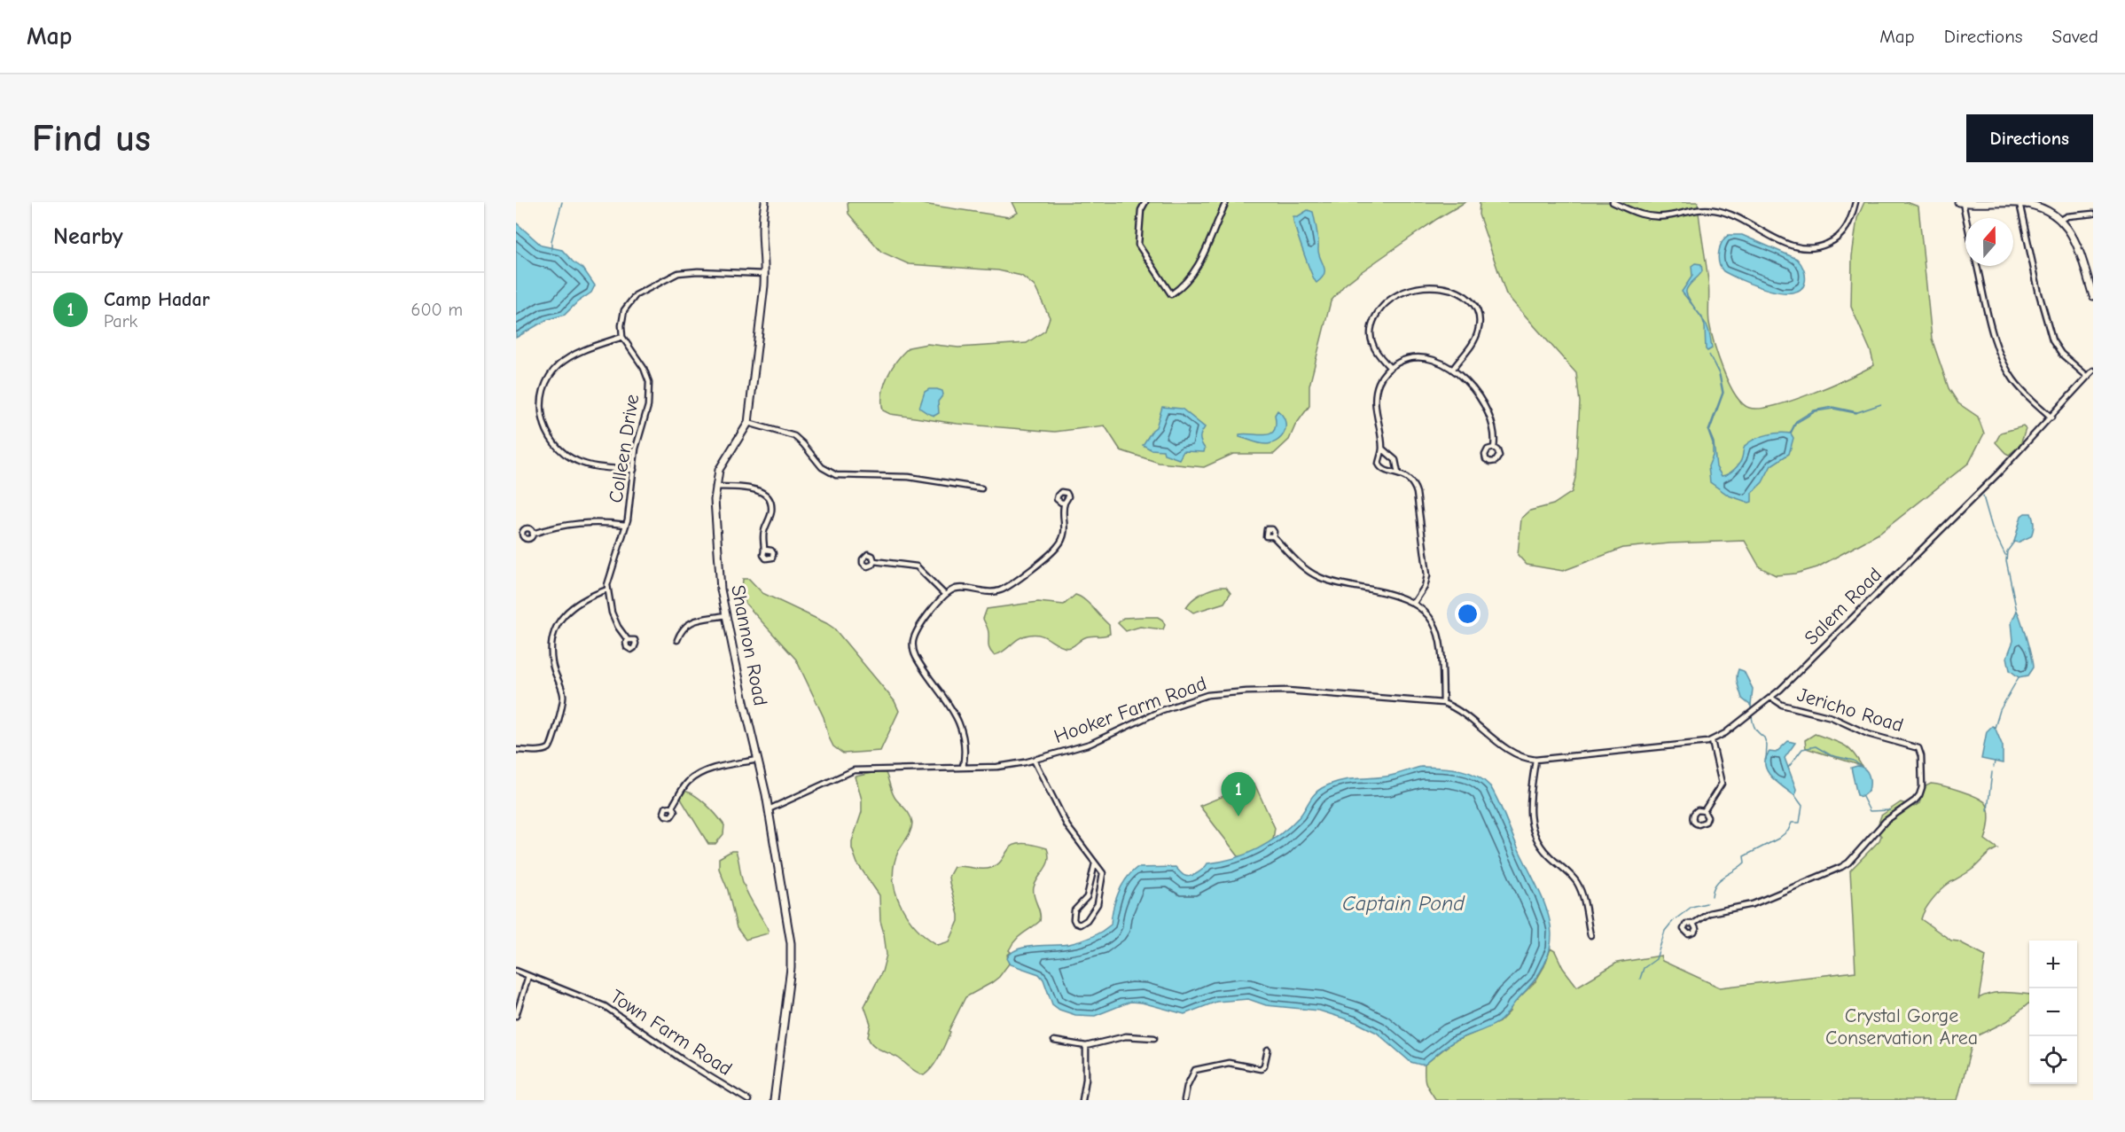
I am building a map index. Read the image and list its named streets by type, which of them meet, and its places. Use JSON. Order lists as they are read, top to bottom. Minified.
{"streets":{"street":["Colleen Drive","Salem Road","Shannon Road","Hooker Farm Road","Jericho Road","Town Farm Road"]},"crossings":[["Salem Road","Hooker Farm Road"],["Salem Road","Jericho Road"],["Shannon Road","Hooker Farm Road"]],"water":["Captain Pond"],"parks":["Crystal Gorge Conservation Area"],"north":"top","page":{"header":"Map","nav":["Map","Directions","Saved"],"buttons":"Directions","title":"Find us","heading":"Nearby","list":[{"mark":"1","name":"Camp Hadar","note":"Park","value":"600 m"}],"pins":"1","map_buttons":["+","−"]}}
